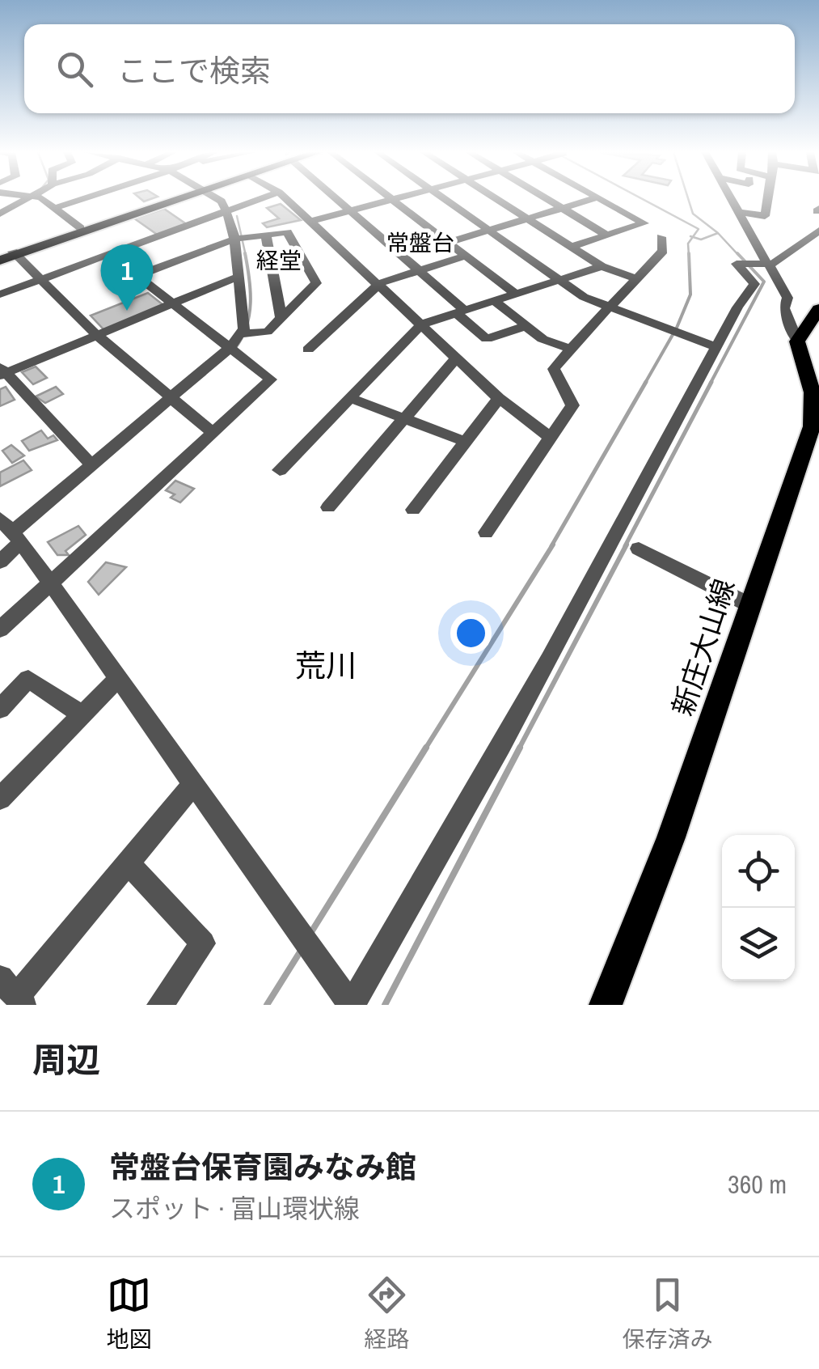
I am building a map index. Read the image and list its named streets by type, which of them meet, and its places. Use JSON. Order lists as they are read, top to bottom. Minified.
{"streets":{"main road":["新庄大山線"]},"districts":["常盤台","経堂","荒川"],"page":{"search":"ここで検索","pins":"1","heading":"周辺","list":[{"mark":"1","name":"常盤台保育園みなみ館","note":"スポット · 富山環状線","value":"360 m"}],"nav":["地図","経路","保存済み"]}}
